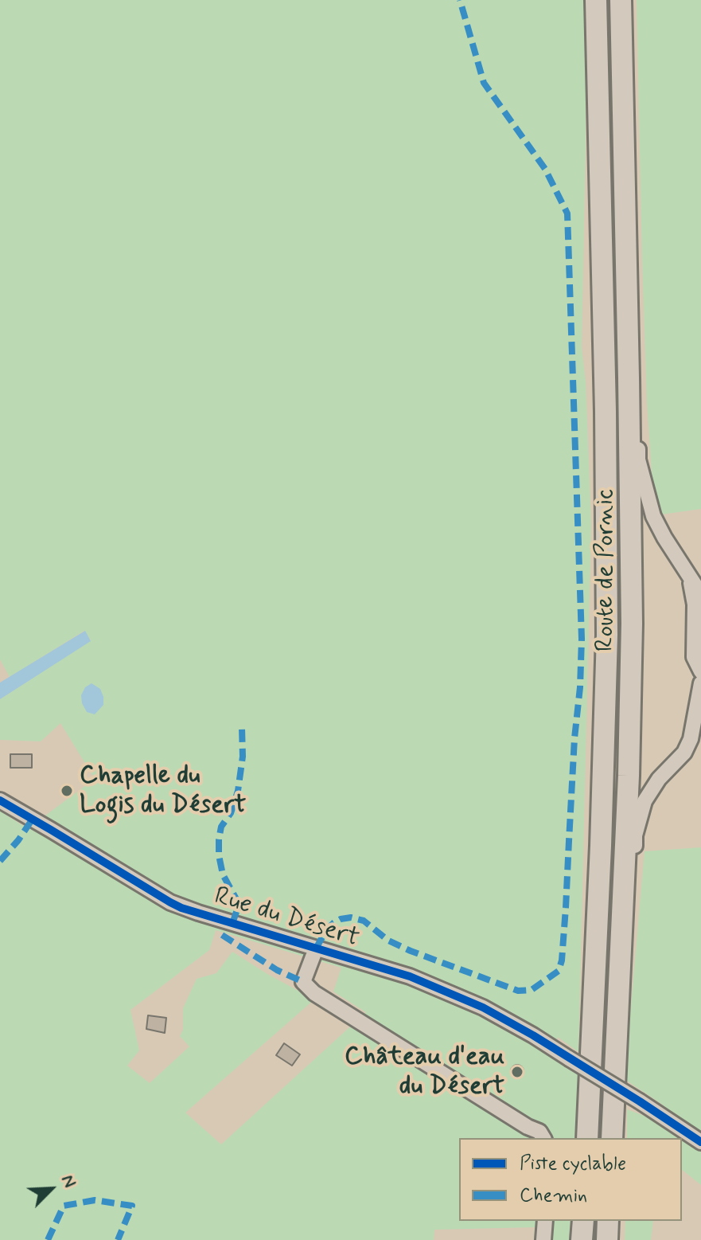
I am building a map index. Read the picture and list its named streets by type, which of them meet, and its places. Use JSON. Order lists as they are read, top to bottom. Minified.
{"streets":{"highway":["Route de Pornic"],"street":["Rue du Désert"]},"places":["Chapelle du Logis du Désert","Château d'eau du Désert"],"legend":["Piste cyclable","Chemin"],"north":"top right"}
